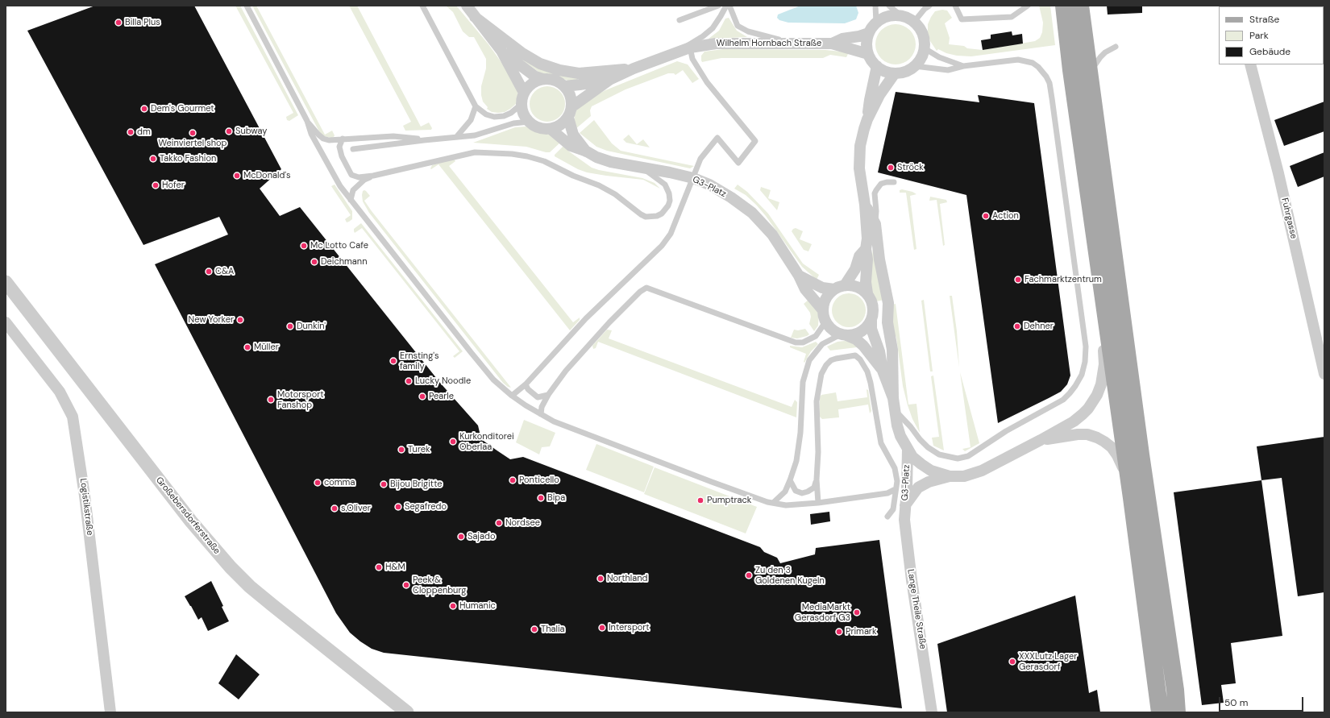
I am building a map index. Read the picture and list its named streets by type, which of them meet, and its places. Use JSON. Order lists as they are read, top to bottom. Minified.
{"streets":{"street":["Wilhelm Hornbach Straße","G3-Platz","Fuhrgasse","Logistikstraße","Großebersdorferstraße","Lange Theile Straße"]},"crossings":[["Wilhelm Hornbach Straße","G3-Platz"],["G3-Platz","Lange Theile Straße"]],"places":["Billa Plus","Dem's Gourmet","Subway","dm","Weinviertel shop","Takko Fashion","Ströck","McDonald's","Hofer","Action","Mc Lotto Cafe","Deichmann","C&A","Fachmarktzentrum","New Yorker","Dunkin'","Dehner","Müller","Ernsting's family","Lucky Noodle","Pearle","Motorsport Fanshop","Kurkonditorei Oberlaa","Turek","Ponticello","comma","Bijou Brigitte","Bipa","Pumptrack","Segafredo","s.Oliver","Nordsee","Sajado","H&M","Zu den 3 Goldenen Kugeln","Northland","Peek & Cloppenburg","Humanic","MediaMarkt Gerasdorf G3","Intersport","Thalia","Primark","XXXLutz Lager Gerasdorf"],"legend":["Straße","Park","Gebäude"],"scale_bar":"50 m"}
